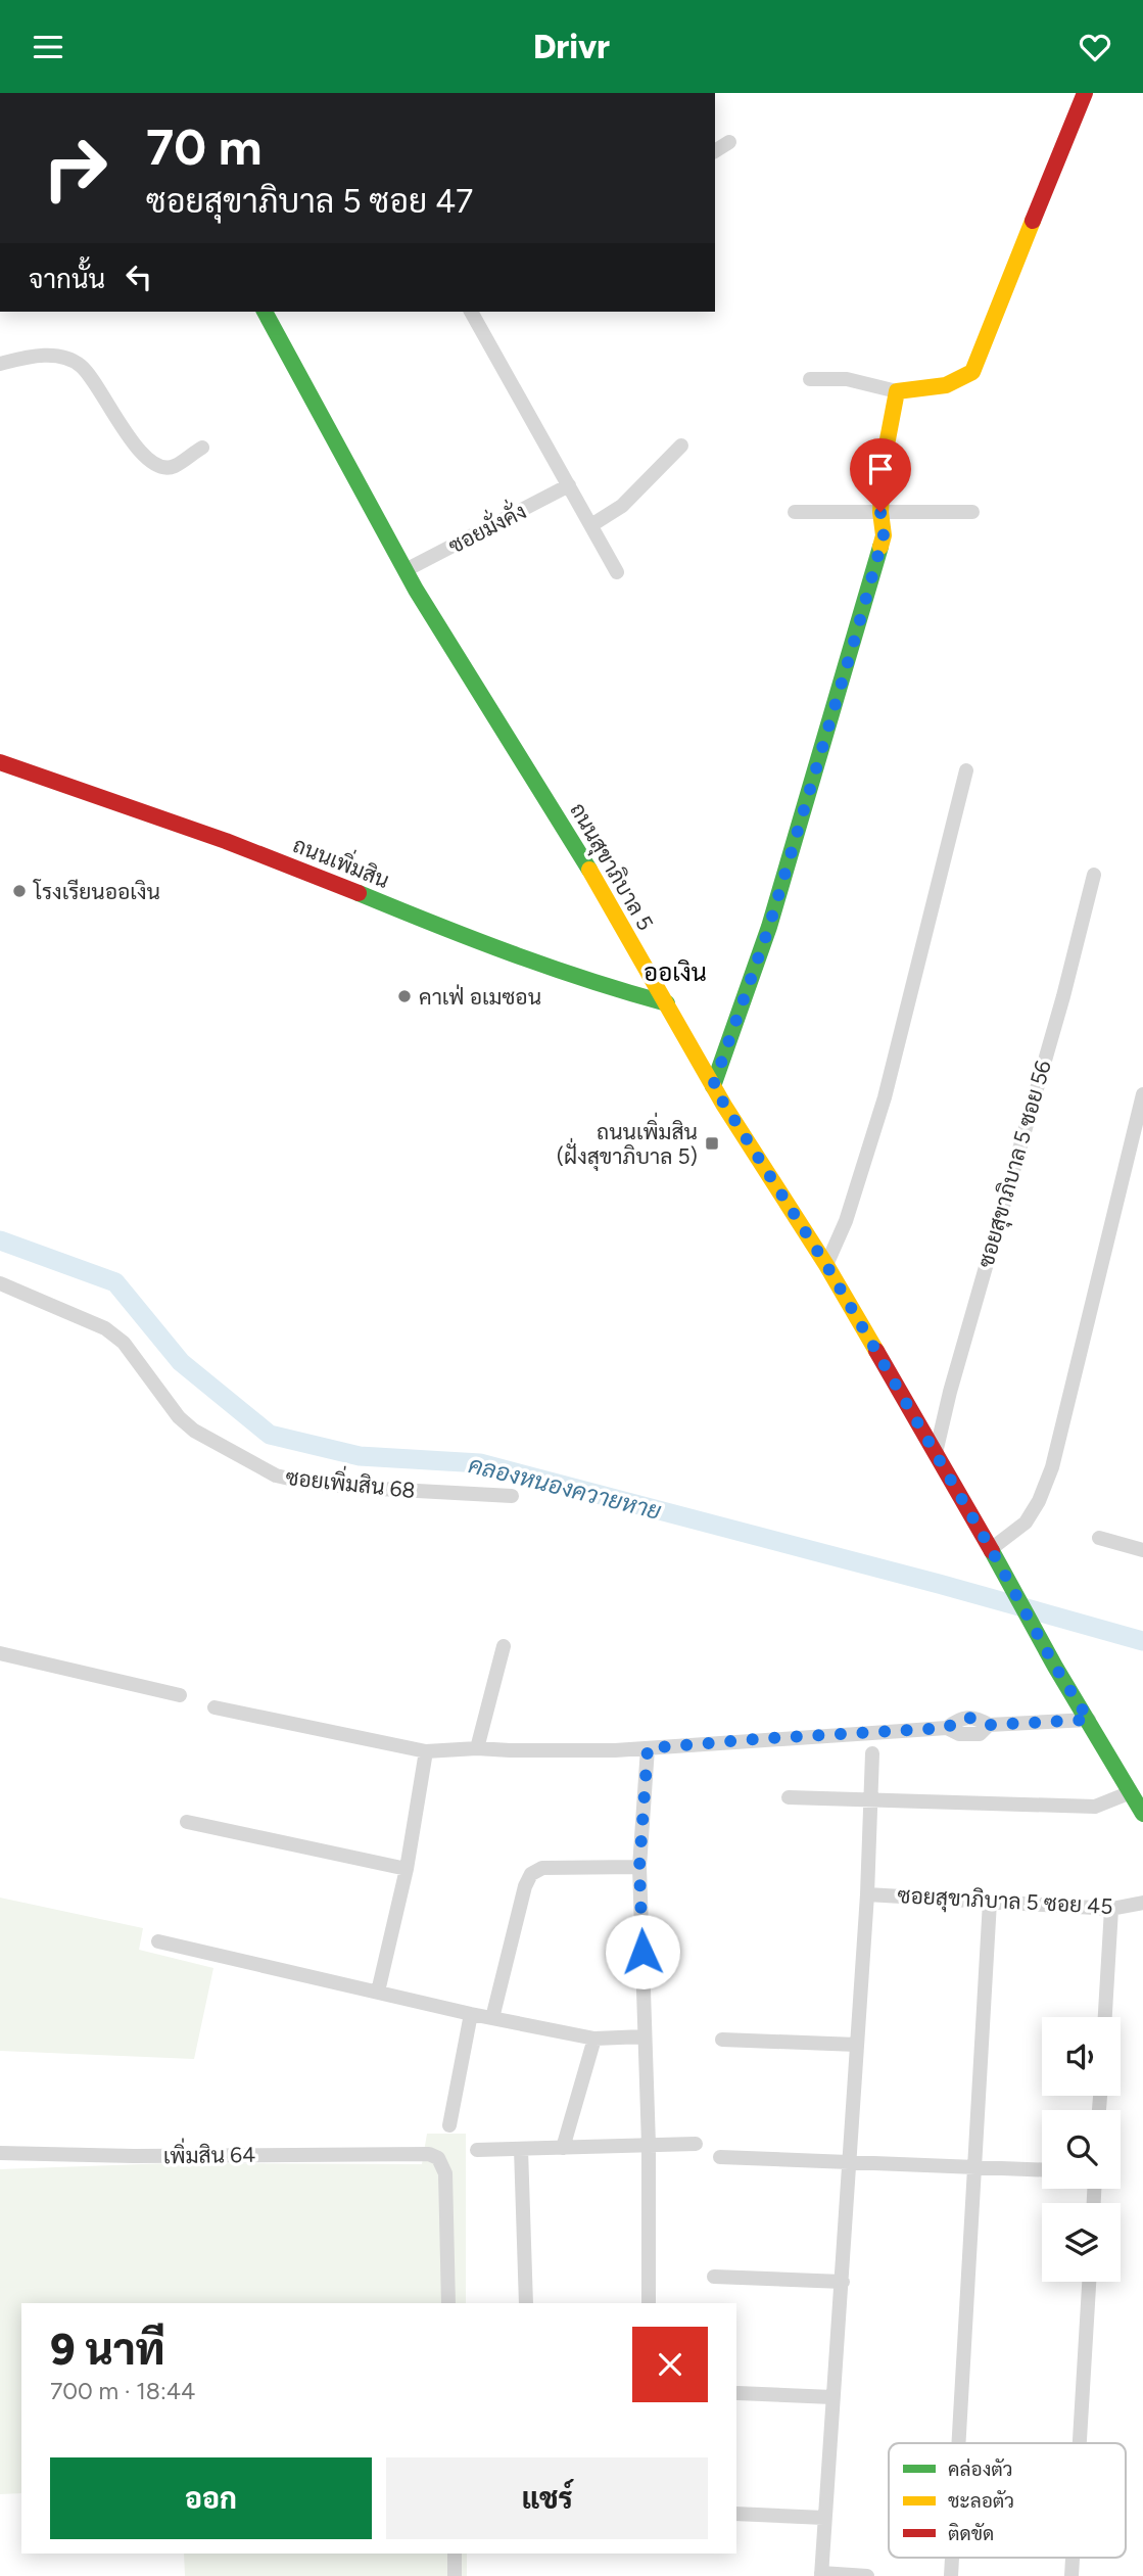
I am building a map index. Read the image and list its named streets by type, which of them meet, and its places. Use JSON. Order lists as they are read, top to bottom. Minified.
{"streets":{"street":["ซอยมั่งคั่ง","ถนนเพิ่มสิน","ถนนสุขาภิบาล 5","ซอยสุขาภิบาล 5 ซอย 56","ซอยเพิ่มสิน 68","ซอยสุขาภิบาล 5 ซอย 45","เพิ่มสิน 64"]},"crossings":[["ซอยมั่งคั่ง","ถนนสุขาภิบาล 5"],["ถนนเพิ่มสิน","ถนนสุขาภิบาล 5"],["ถนนสุขาภิบาล 5","ซอยสุขาภิบาล 5 ซอย 56"]],"districts":["ออเงิน"],"water":["คลองหนองควายหาย"],"places":{"other":["โรงเรียนออเงิน","คาเฟ่ อเมซอน"],"transit":["ถนนเพิ่มสิน (ฝั่งสุขาภิบาล 5)"]},"legend":["คล่องตัว","ชะลอตัว","ติดขัด"],"page":{"header":"Drivr","turn":["70 m","ซอยสุขาภิบาล 5 ซอย 47"],"then":"จากนั้น","heading":["9 นาที","700 m · 18:44"],"buttons":["ออก","แชร์"]}}
